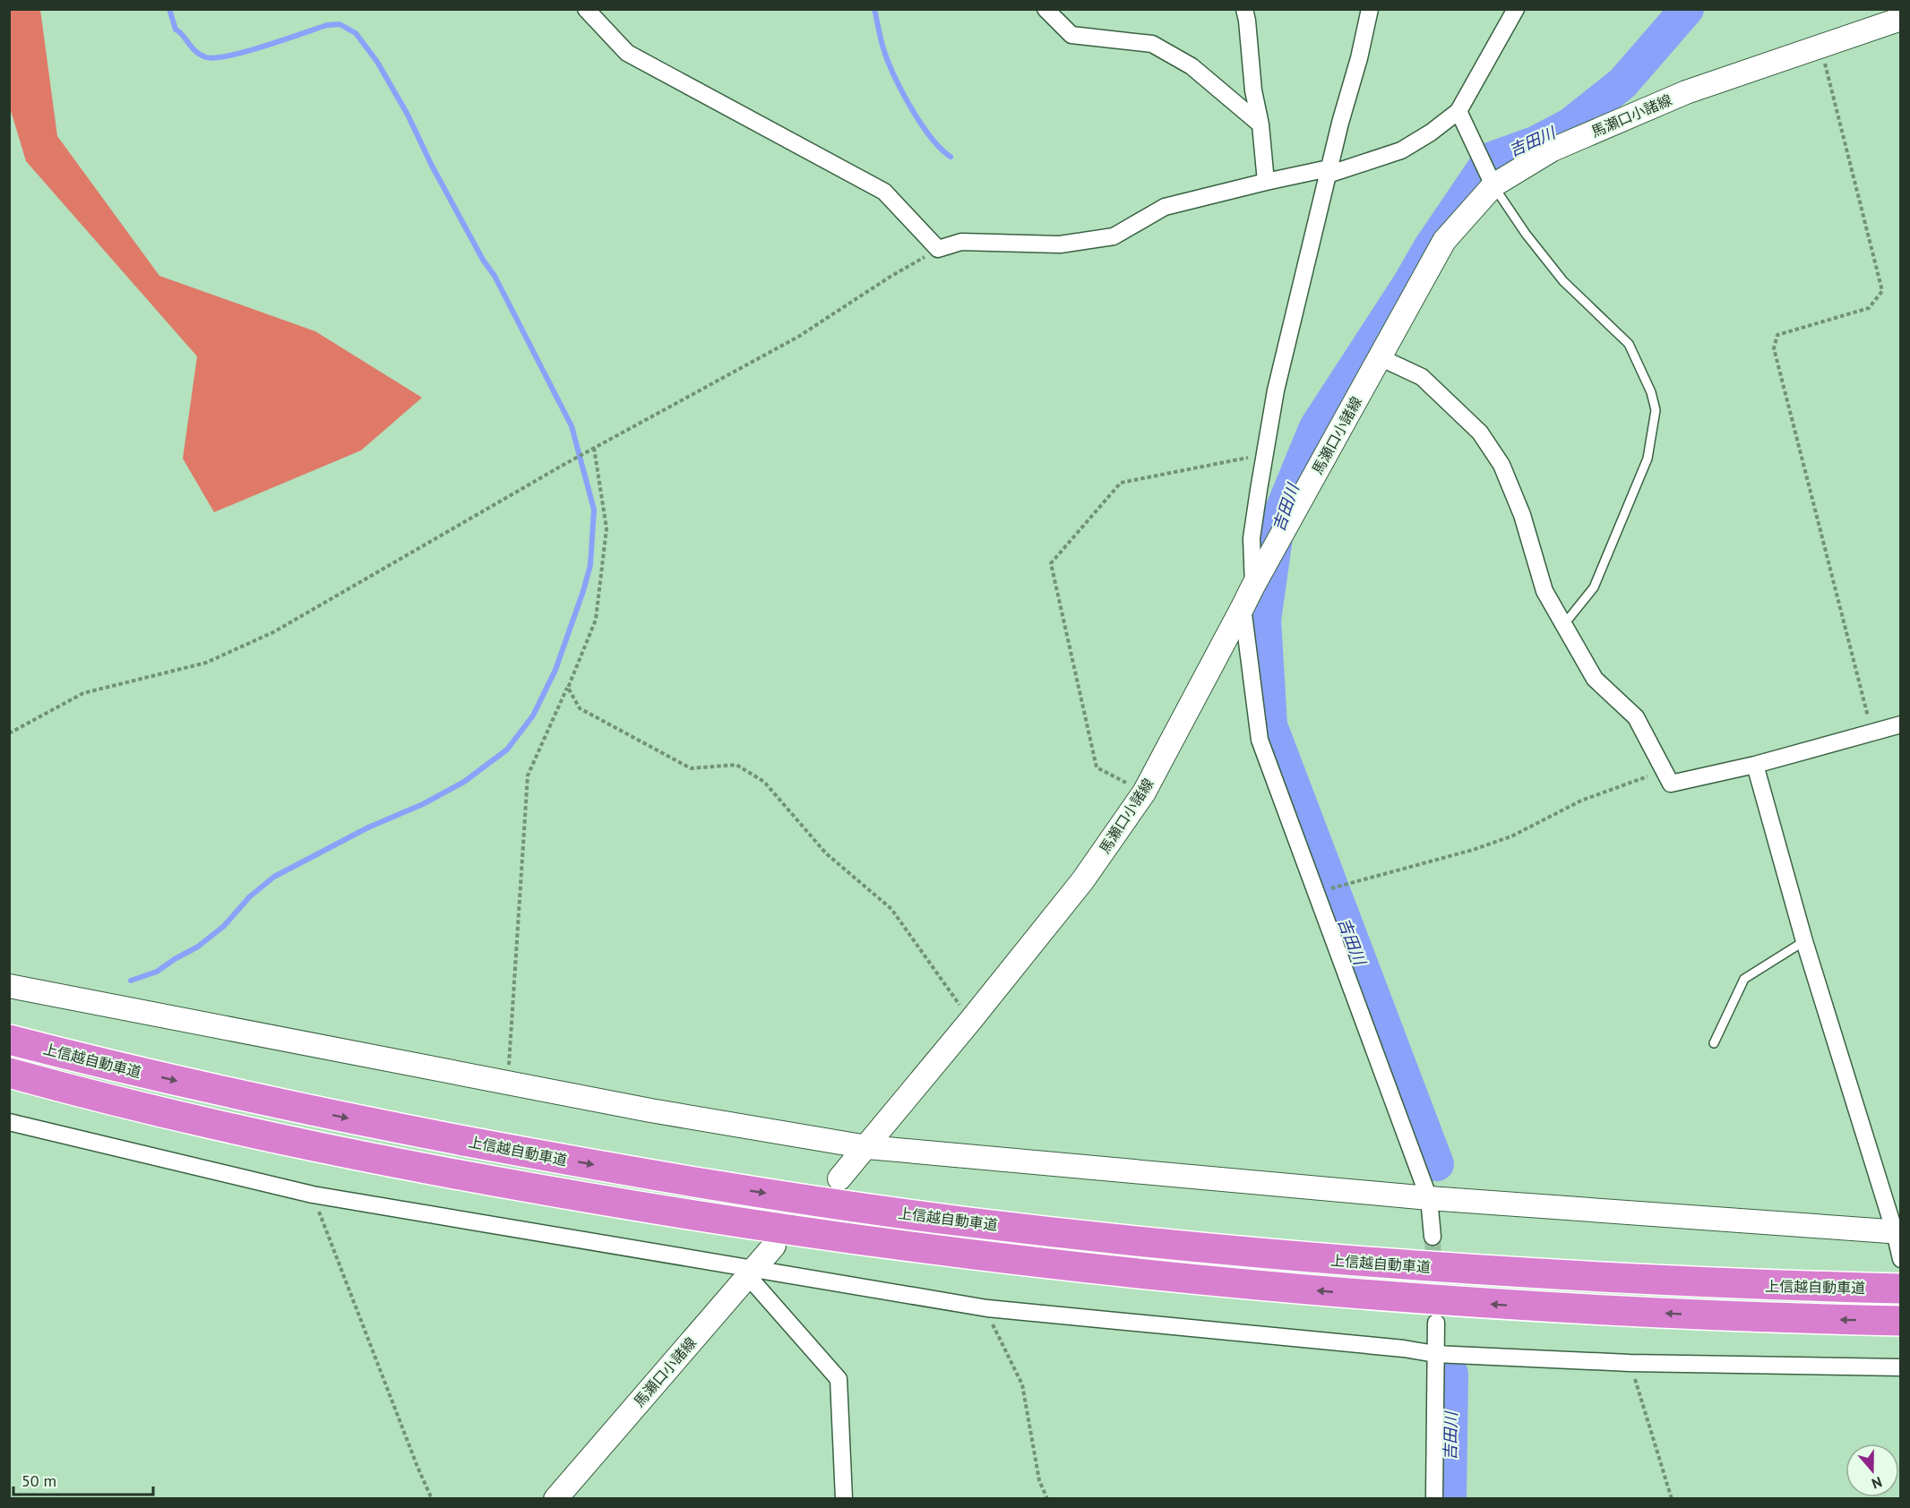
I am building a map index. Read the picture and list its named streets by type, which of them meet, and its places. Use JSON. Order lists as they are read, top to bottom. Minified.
{"streets":{"highway":["上信越自動車道"],"main road":["馬瀬口小諸線"]},"water":["吉田川"],"scale_bar":"50 m","north":"bottom"}
